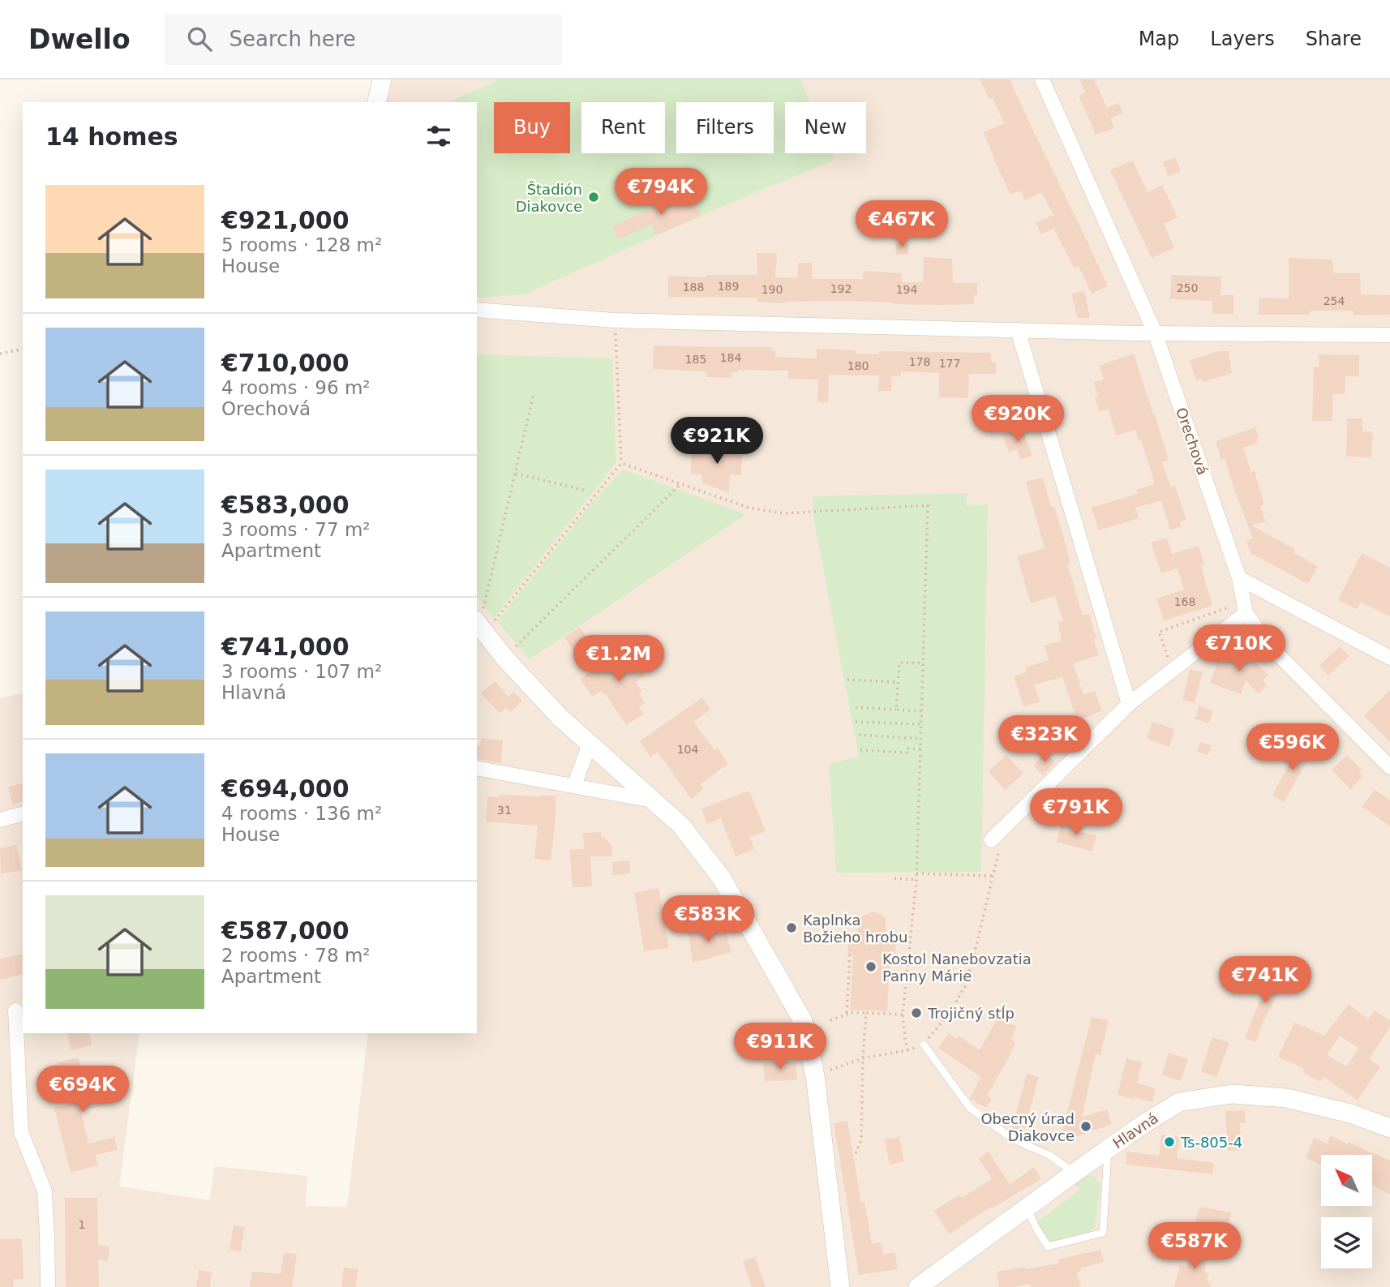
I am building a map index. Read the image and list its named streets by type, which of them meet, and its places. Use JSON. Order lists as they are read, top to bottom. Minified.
{"streets":{"street":["Orechová","Hlavná"]},"places":["Štadión Diakovce","Kaplnka Božieho hrobu","Kostol Nanebovzatia Panny Márie","Trojičný stĺp","Obecný úrad Diakovce","Ts-805-4"],"house_numbers":["189","188","250","192","190","194","254","184","185","178","177","180","168","104","31","1"],"north":"top left","page":{"header":"Dwello","search":"Search here","nav":["Map","Layers","Share"],"chip":["Buy","Rent","Filters","New"],"heading":"14 homes","price":["€794K","€467K","€920K","€921K","€710K","€1.2M","€323K","€596K","€791K","€583K","€741K","€911K","€694K","€587K"],"list":[{"name":"€921,000","note":"5 rooms · 128 m² · House"},{"name":"€710,000","note":"4 rooms · 96 m² · Orechová"},{"name":"€583,000","note":"3 rooms · 77 m² · Apartment"},{"name":"€741,000","note":"3 rooms · 107 m² · Hlavná"},{"name":"€694,000","note":"4 rooms · 136 m² · House"},{"name":"€587,000","note":"2 rooms · 78 m² · Apartment"}]}}
